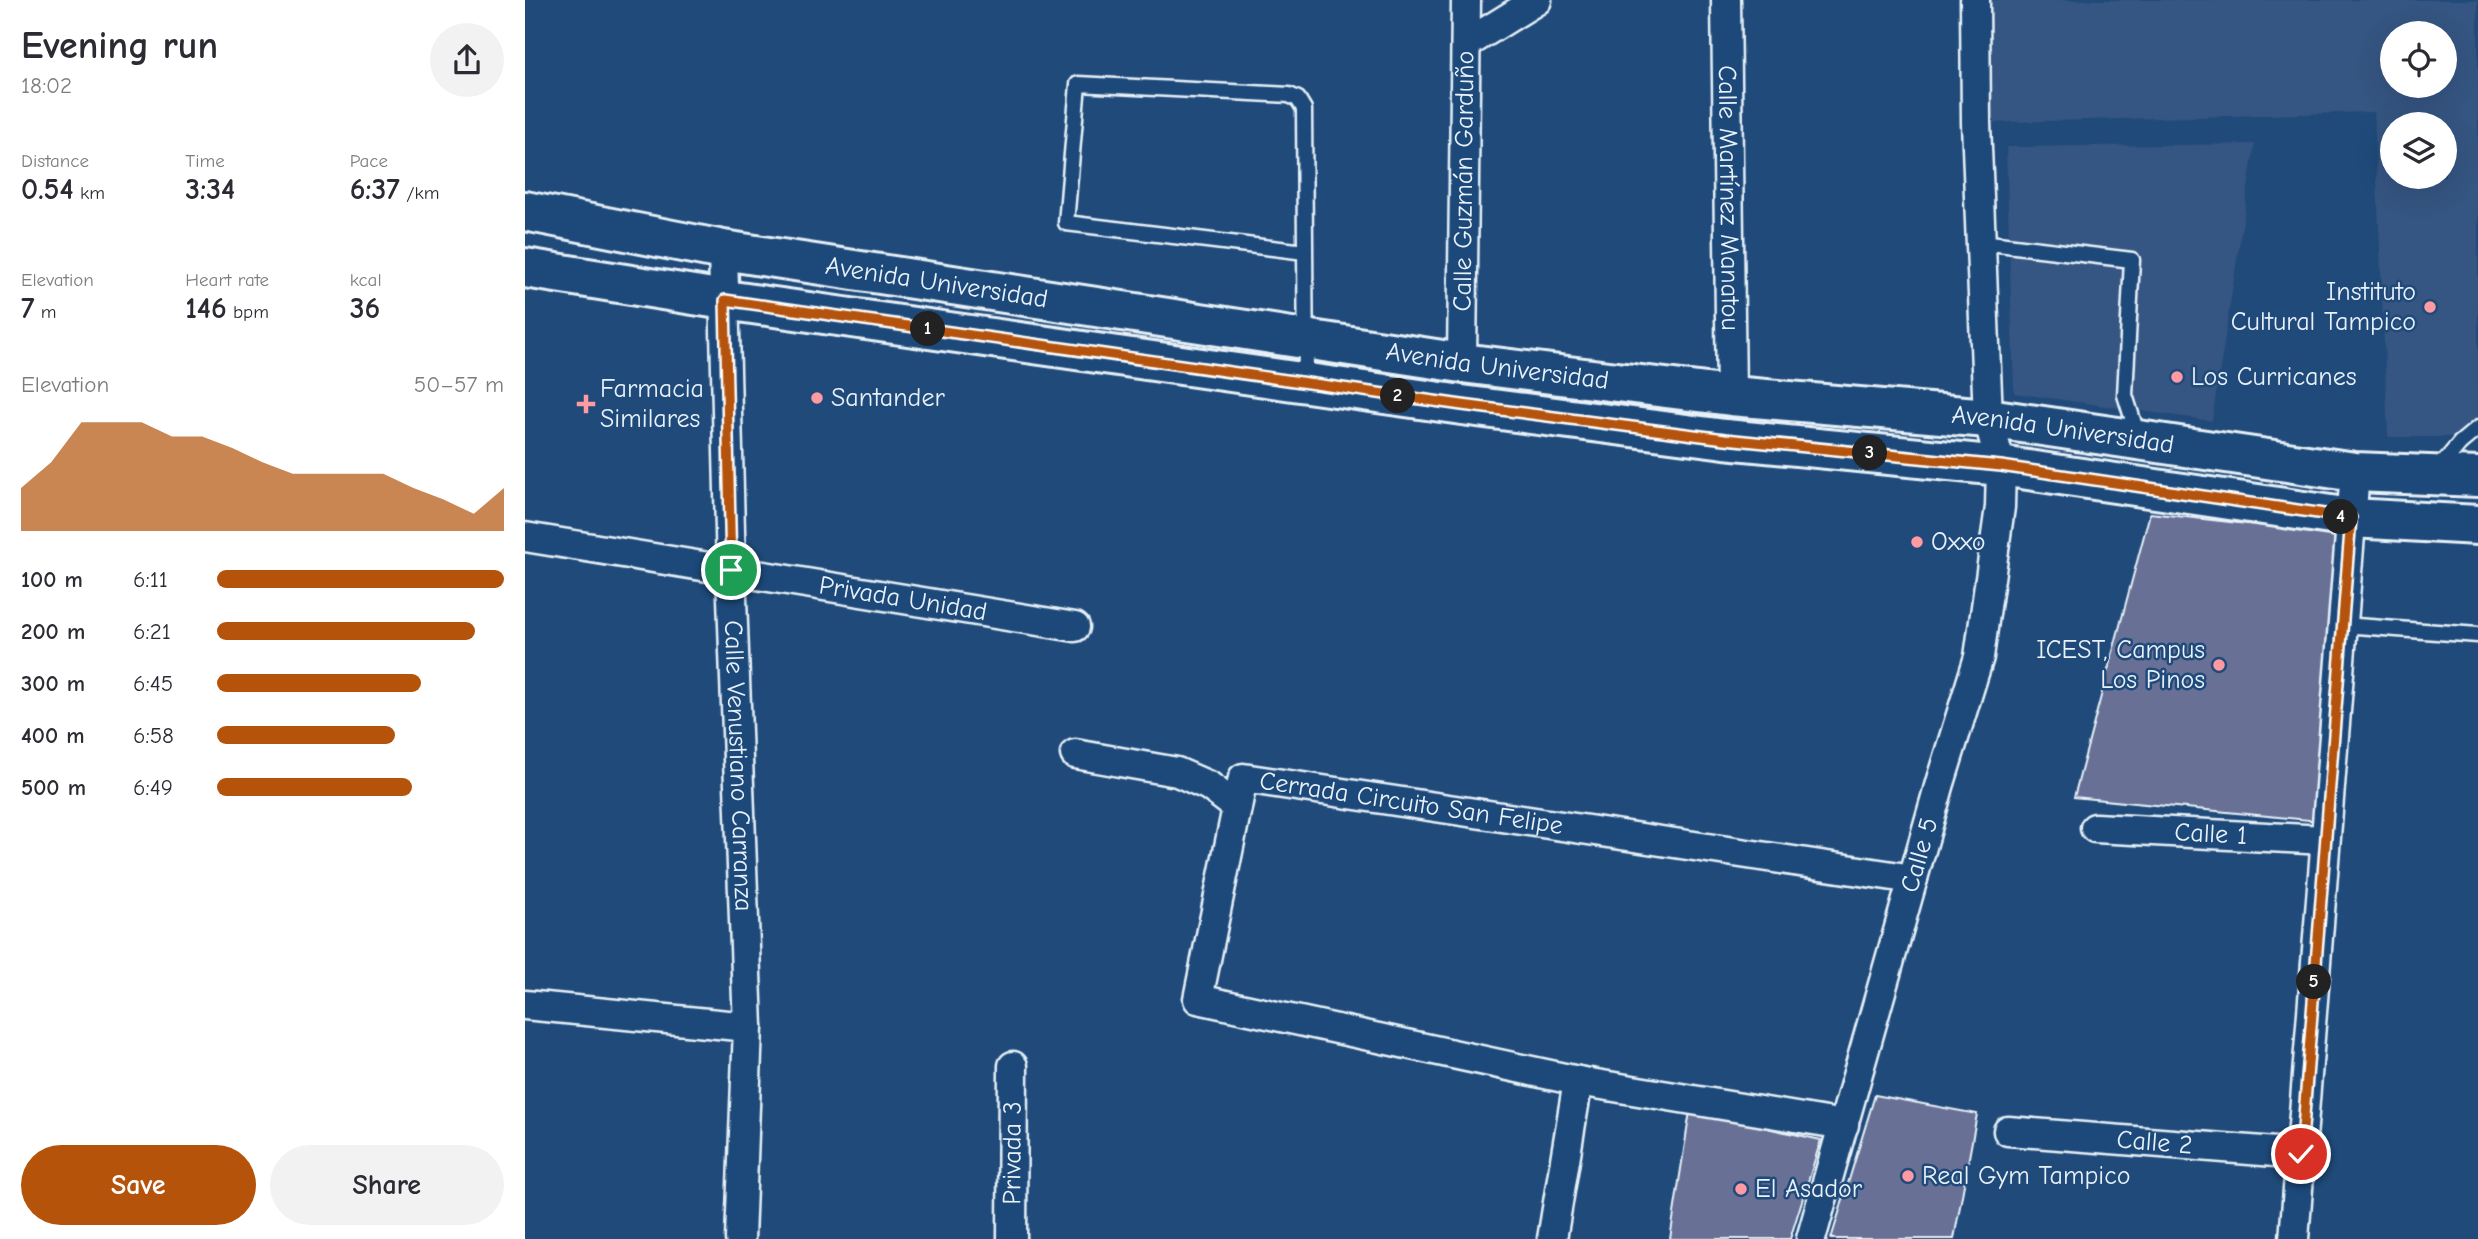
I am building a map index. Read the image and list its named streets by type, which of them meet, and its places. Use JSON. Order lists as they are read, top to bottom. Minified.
{"streets":{"main road":["Avenida Universidad"],"street":["Calle Guzmán Garduño","Calle Martínez Manatou","Privada Unidad","Calle Venustiano Carranza","Cerrada Circuito San Felipe","Calle 1","Calle 5","Calle 2","Privada 3"]},"crossings":[["Calle Guzmán Garduño","Avenida Universidad"],["Calle Martínez Manatou","Avenida Universidad"],["Avenida Universidad","Calle Venustiano Carranza"],["Avenida Universidad","Calle 5"],["Privada Unidad","Calle Venustiano Carranza"],["Cerrada Circuito San Felipe","Calle 5"]],"places":{"other":["Instituto Cultural Tampico","Los Curricanes","Santander","Oxxo","ICEST, Campus Los Pinos","Real Gym Tampico","El Asador"],"health":["Farmacia Similares"]},"page":{"heading":["Evening run","18:02"],"stats":[["Distance","0.54 km"],["Time","3:34"],["Pace","6:37 /km"],["Elevation","7 m"],["Heart rate","146 bpm"],["kcal","36"]],"pins":["1","2","3","4","5"],"chart":["Elevation","50–57 m"],"list":[{"name":"100 m","note":"6:11"},{"name":"200 m","note":"6:21"},{"name":"300 m","note":"6:45"},{"name":"400 m","note":"6:58"},{"name":"500 m","note":"6:49"}],"buttons":["Save","Share"]}}
